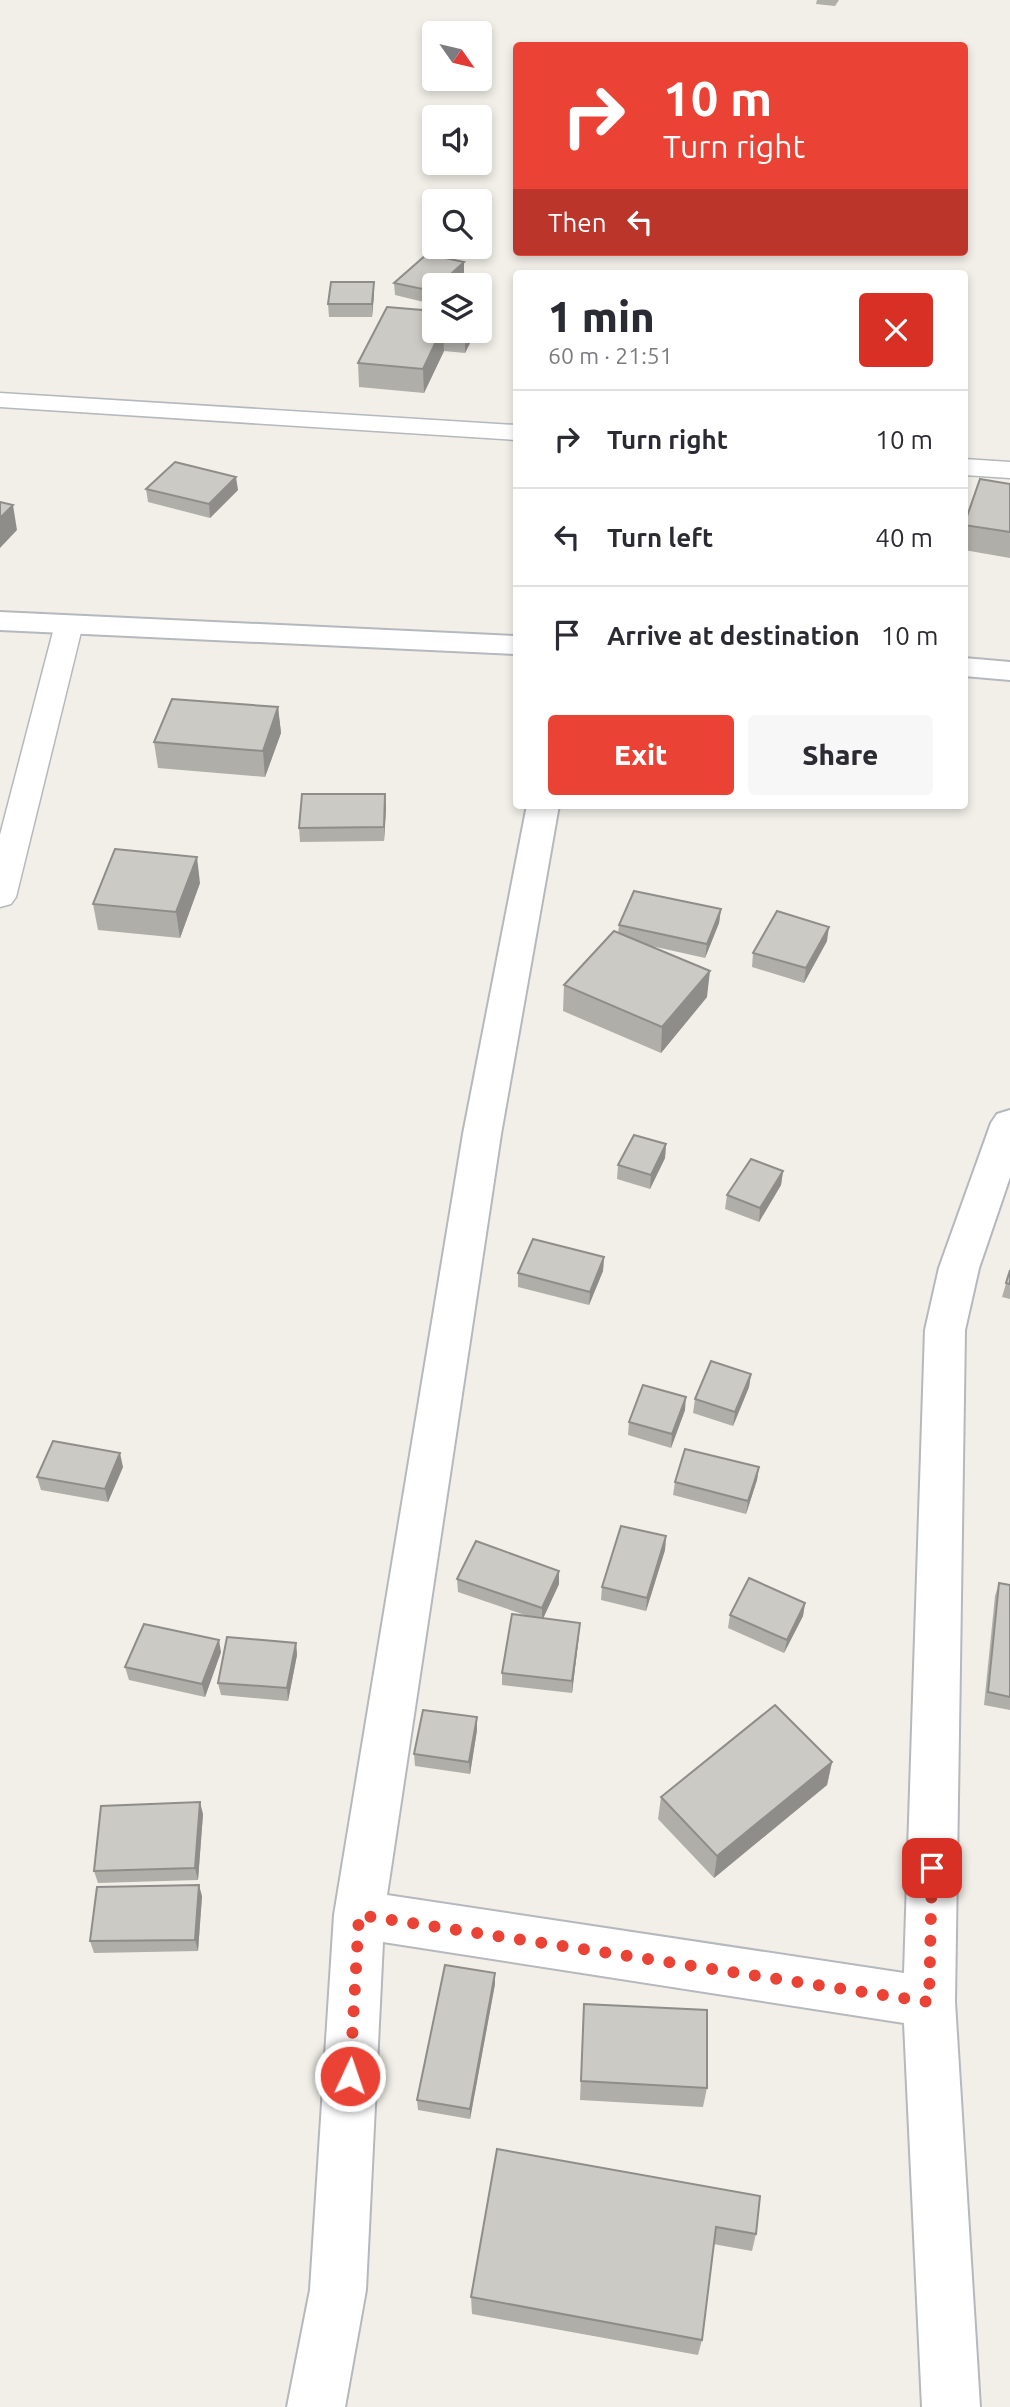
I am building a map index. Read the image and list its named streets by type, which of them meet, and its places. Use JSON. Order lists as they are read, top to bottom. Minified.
{"north":"bottom right","page":{"turn":["10 m","Turn right"],"then":"Then","heading":["1 min","60 m · 21:51"],"list":[{"name":"Turn right","value":"10 m"},{"name":"Turn left","value":"40 m"},{"name":"Arrive at destination","value":"10 m"}],"buttons":["Exit","Share"]}}
